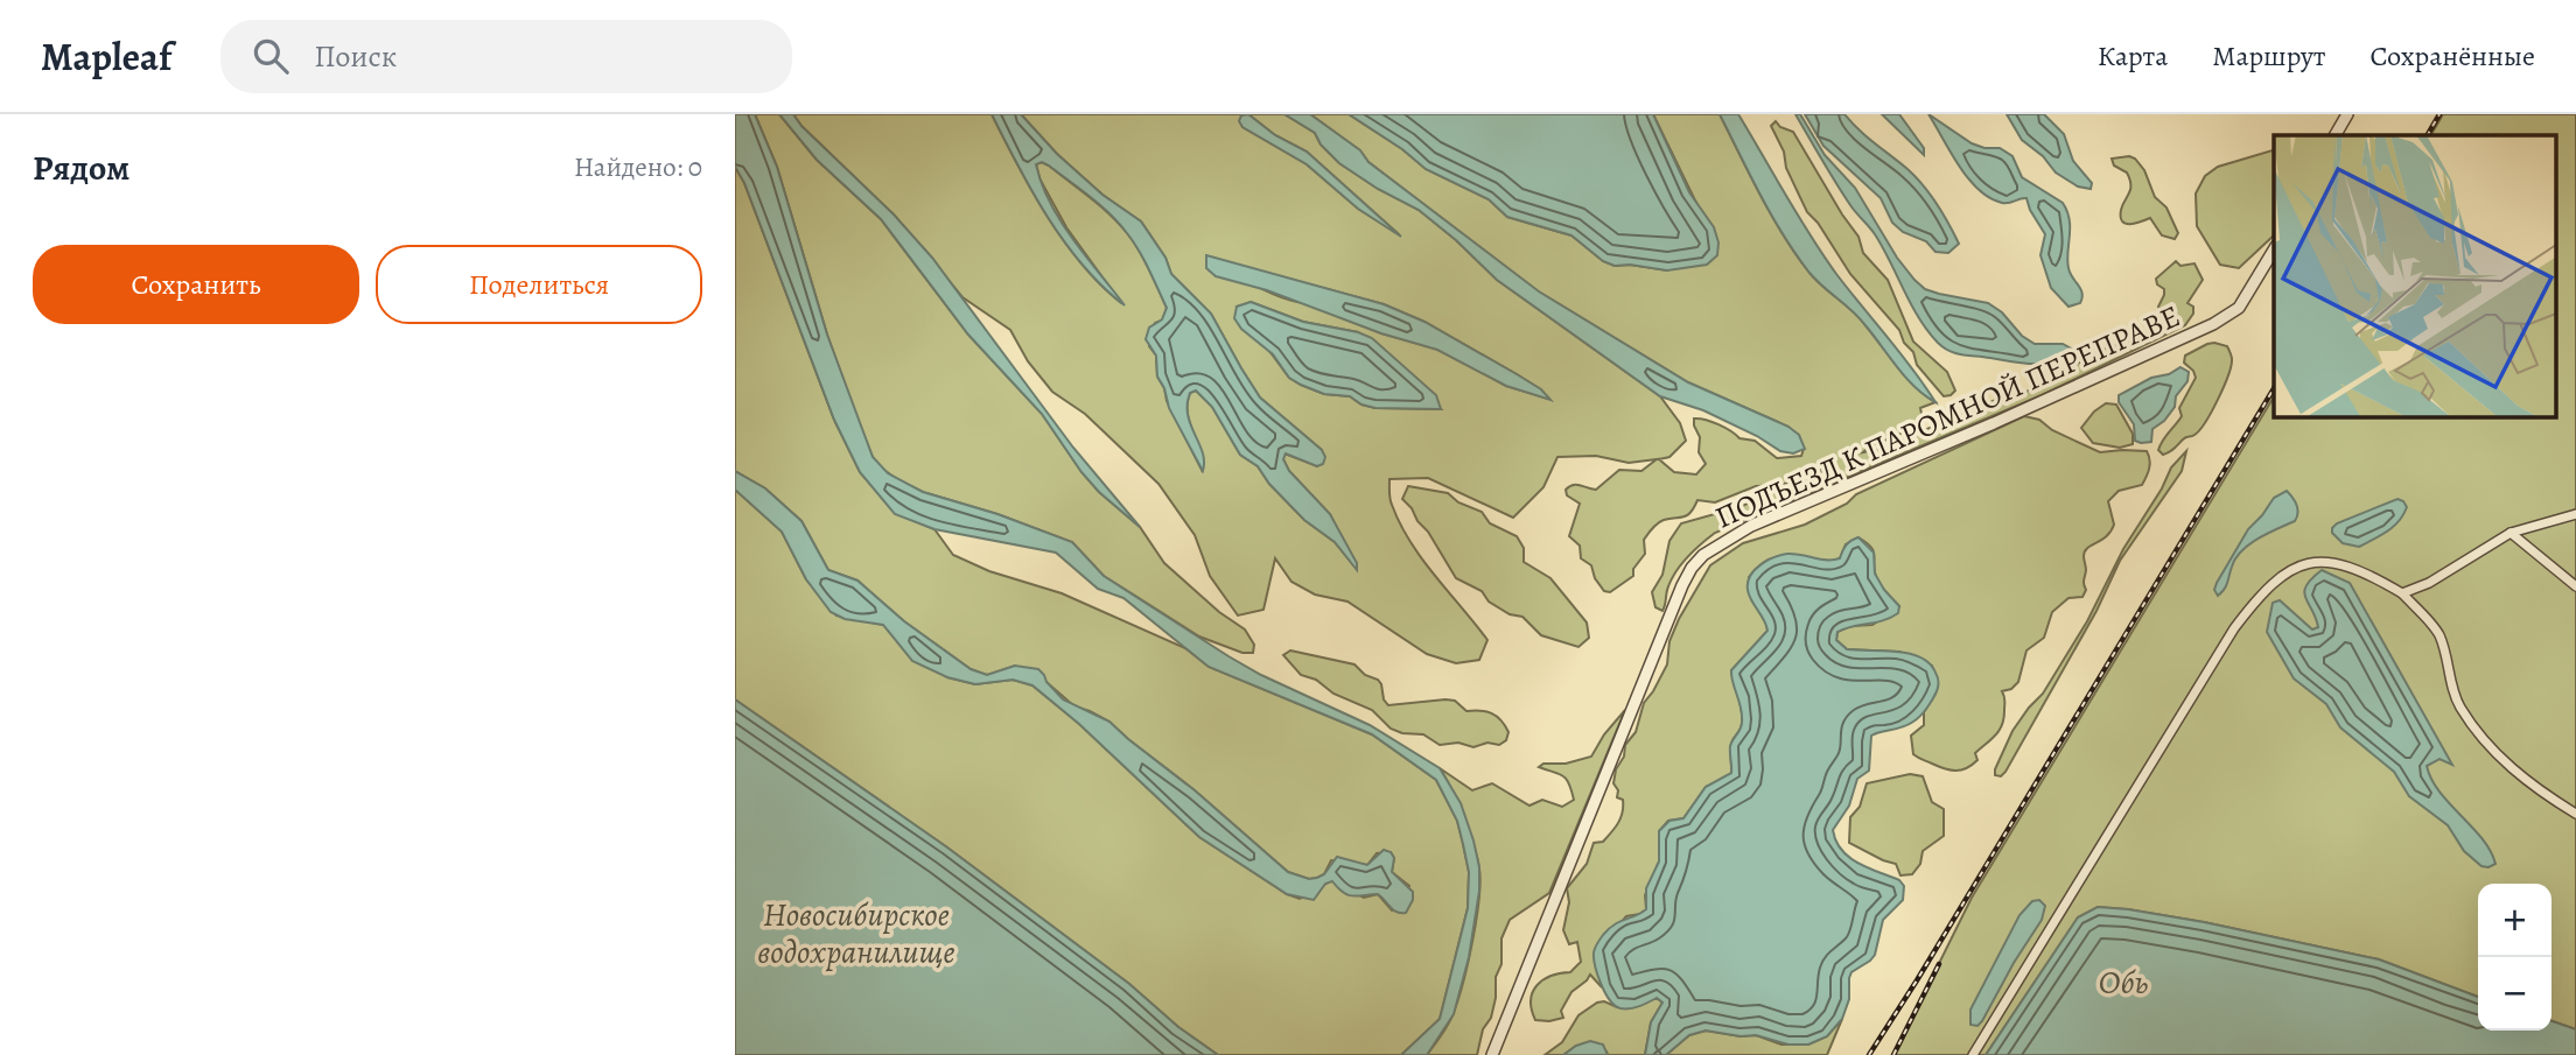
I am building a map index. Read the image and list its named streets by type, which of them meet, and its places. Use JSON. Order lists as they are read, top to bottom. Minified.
{"streets":{"street":["ПОДЪЕЗД К ПАРОМНОЙ ПЕРЕПРАВЕ"]},"water":["Новосибирское водохранилище","Обь"],"page":{"header":"Mapleaf","search":"Поиск","nav":["Карта","Маршрут","Сохранённые"],"heading":["Рядом","Найдено: 0"],"buttons":["Сохранить","Поделиться"],"map_buttons":["+","−"]}}
